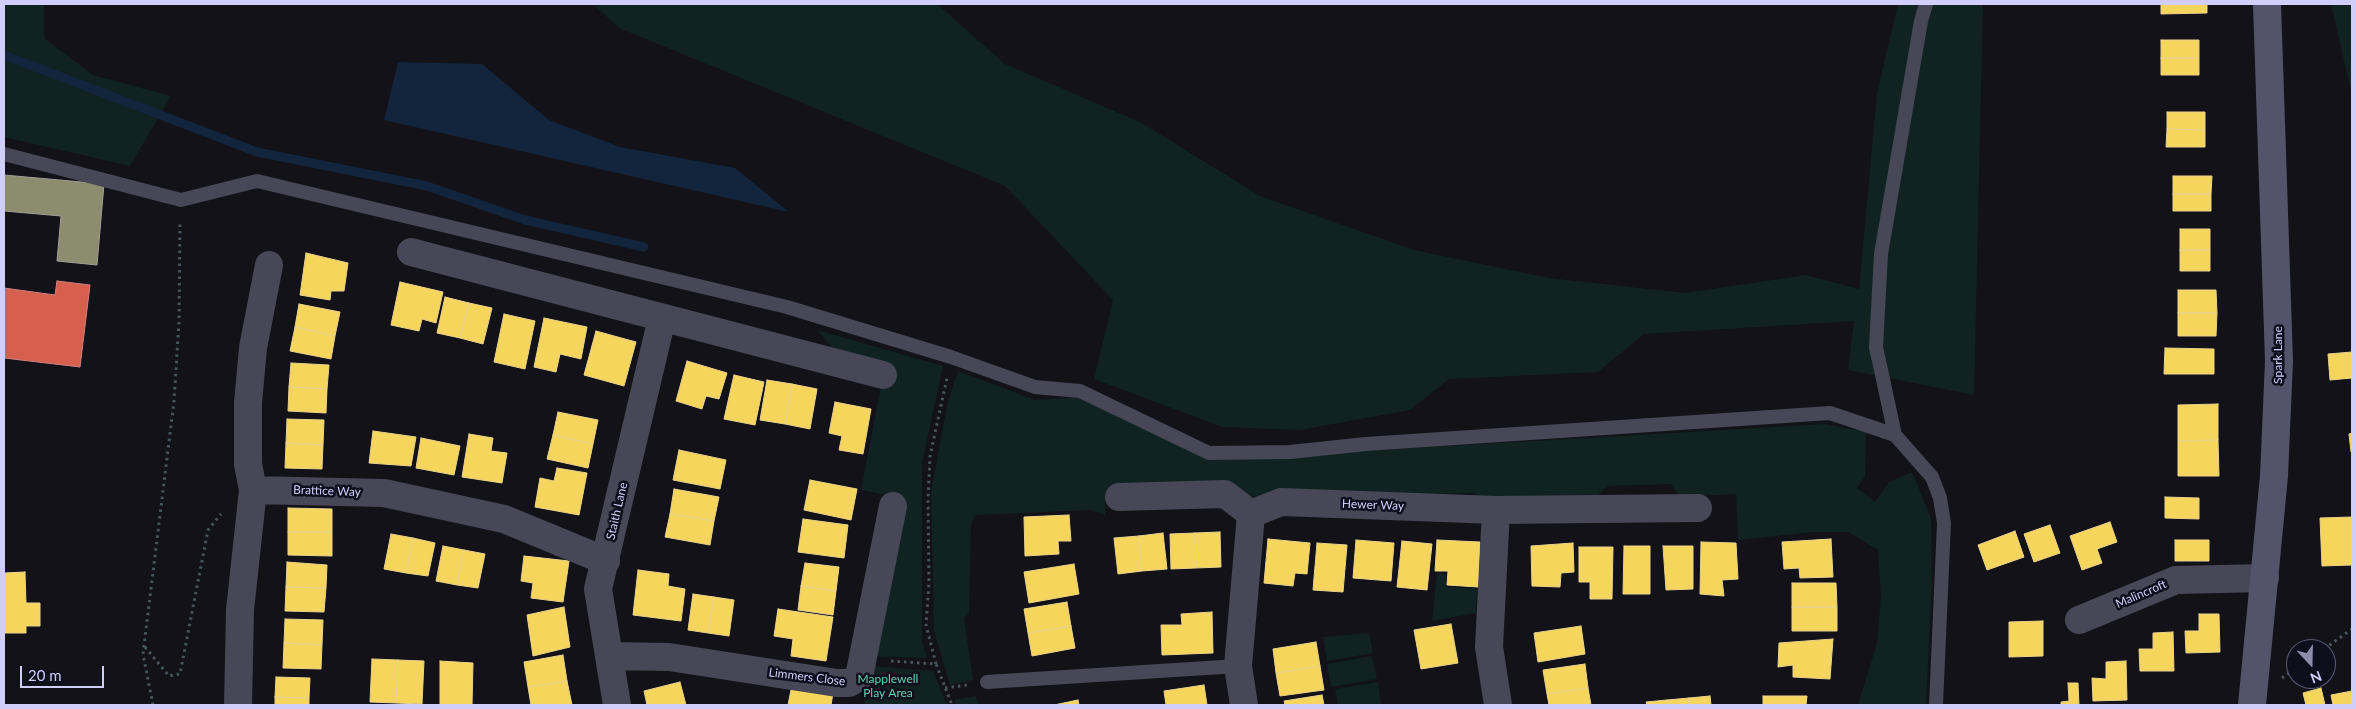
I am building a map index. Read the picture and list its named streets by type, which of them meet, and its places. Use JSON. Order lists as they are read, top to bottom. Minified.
{"streets":{"main road":["Spark Lane"],"street":["Brattice Way","Hewer Way","Staith Lane","Malincroft","Limmers Close"]},"crossings":[["Spark Lane","Malincroft"],["Brattice Way","Staith Lane"],["Staith Lane","Limmers Close"]],"parks":["Mapplewell Play Area"],"scale_bar":"20 m","north":"bottom"}
